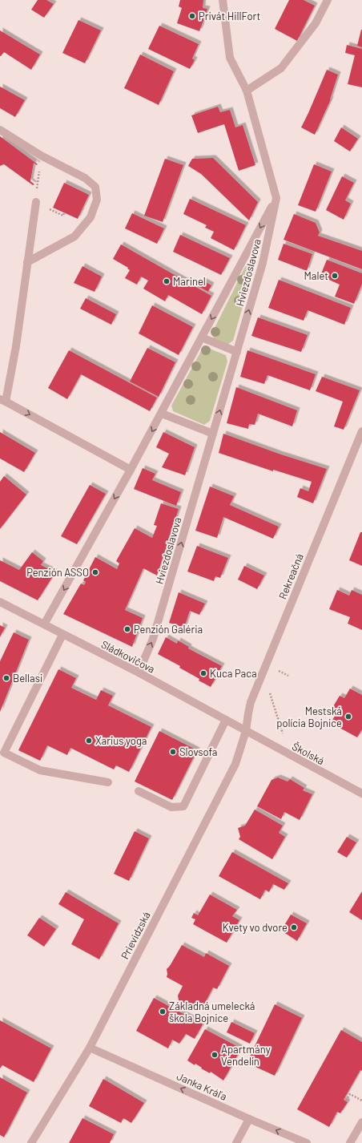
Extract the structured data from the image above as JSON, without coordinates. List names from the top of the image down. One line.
{"streets":{"street":["Hviezdoslavova","Rekreačná","Sládkovičova","Školská","Prievidzská","Janka Kráľa"]},"crossings":[["Hviezdoslavova","Sládkovičova"],["Rekreačná","Sládkovičova"],["Rekreačná","Školská"],["Rekreačná","Prievidzská"],["Sládkovičova","Školská"],["Sládkovičova","Prievidzská"],["Školská","Prievidzská"],["Prievidzská","Janka Kráľa"]],"one_way":["Janka Kráľa"],"places":["Privát HillFort","Malet","Marinel","Penzión ASSO","Penzión Galéria","Kuca Paca","Bellasi","Mestská polícia Bojnice","Xarius yoga","Slovsofa","Kvety vo dvore","Základná umelecká škola Bojnice","Apartmány Vendelín"]}
